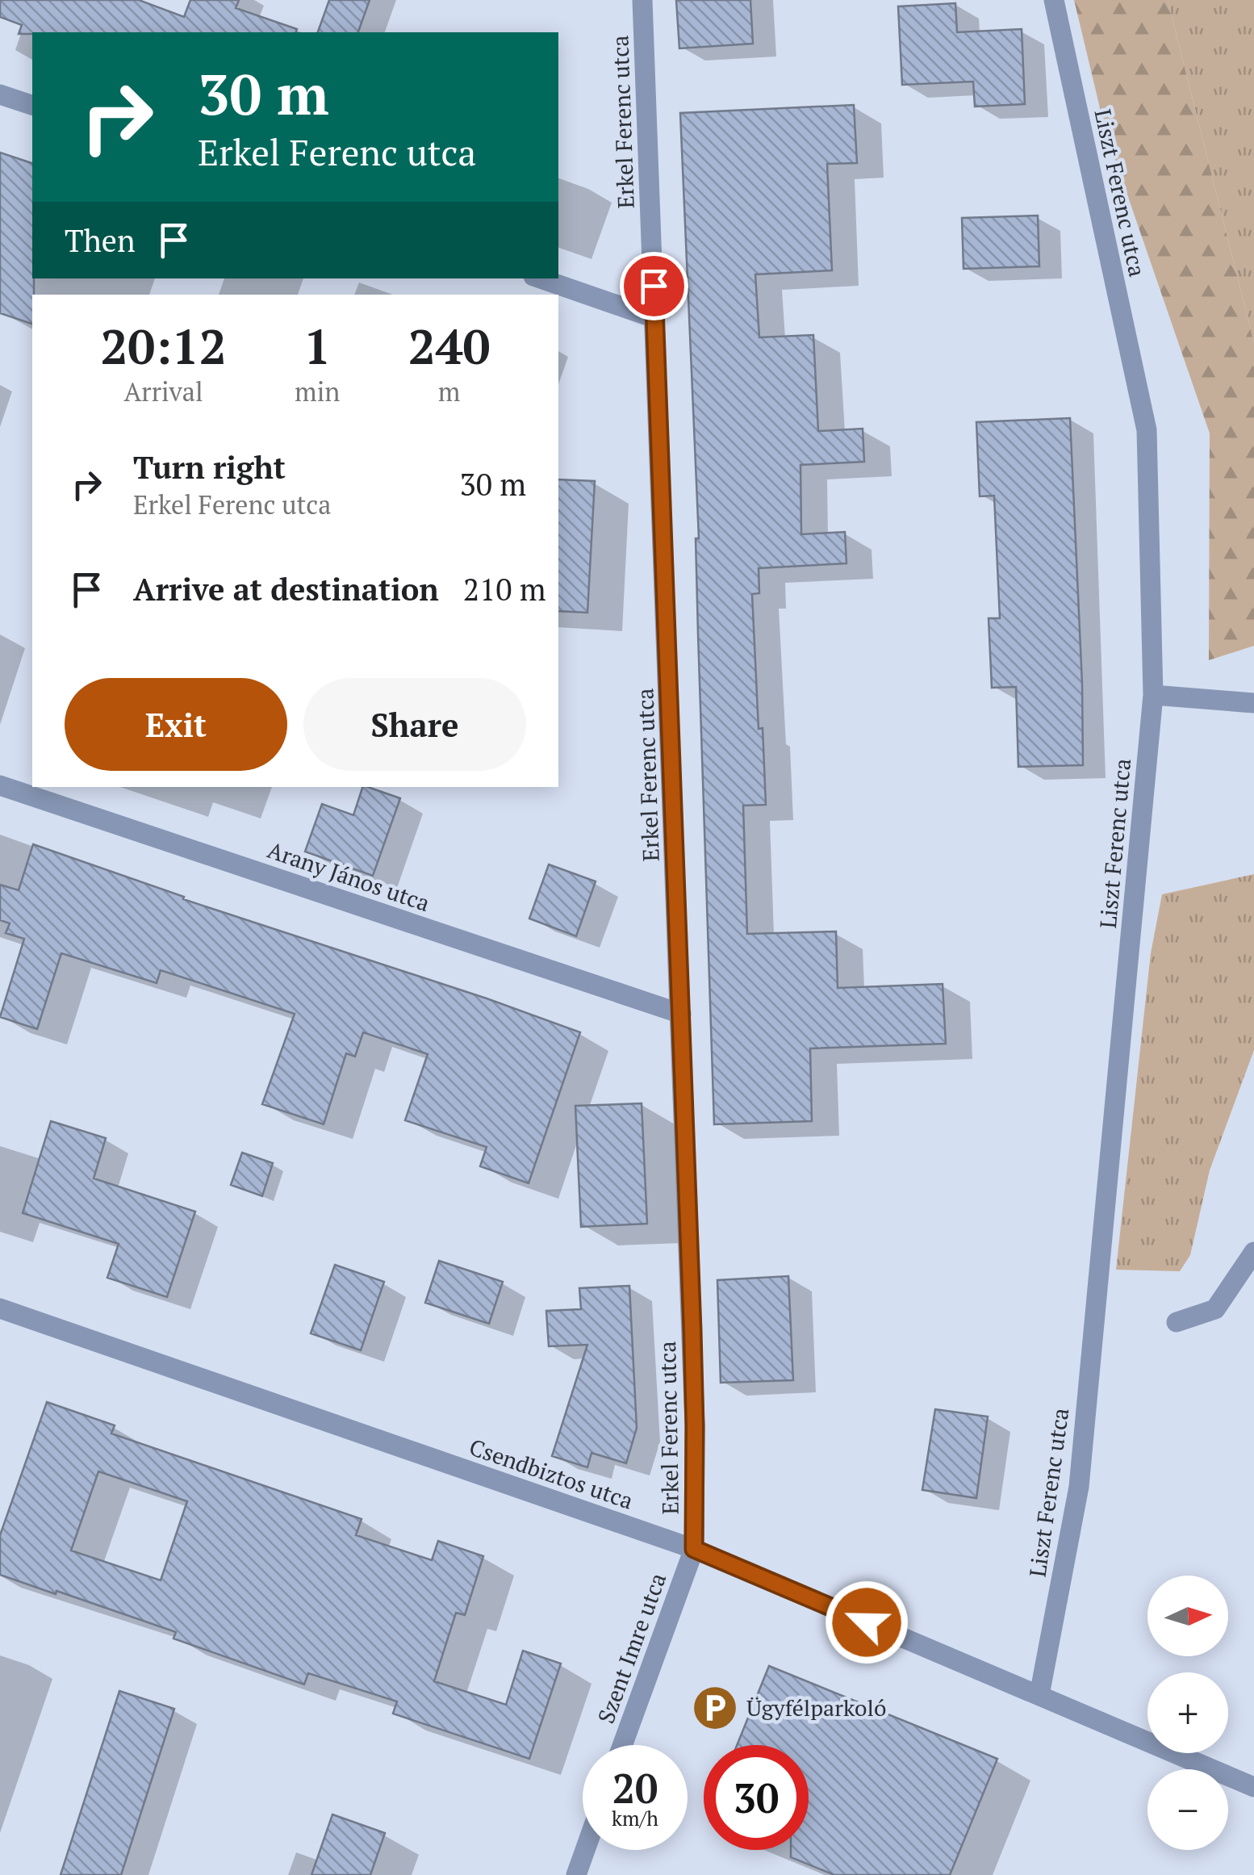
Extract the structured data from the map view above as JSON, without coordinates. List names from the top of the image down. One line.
{"streets":{"street":["Erkel Ferenc utca","Liszt Ferenc utca","Arany János utca","Csendbiztos utca","Szent Imre utca"]},"crossings":[["Erkel Ferenc utca","Arany János utca"],["Erkel Ferenc utca","Csendbiztos utca"],["Erkel Ferenc utca","Szent Imre utca"],["Liszt Ferenc utca","Csendbiztos utca"],["Csendbiztos utca","Szent Imre utca"]],"places":{"parking":["Ügyfélparkoló"]},"north":"right","page":{"turn":["30 m","Erkel Ferenc utca"],"then":"Then","eta":["20:12","Arrival","1","min","240","m"],"list":[{"name":"Turn right","note":"Erkel Ferenc utca","value":"30 m"},{"name":"Arrive at destination","value":"210 m"}],"buttons":["Exit","Share"],"map_buttons":["+","−"],"speed":"20 km/h","limit":"30"}}
